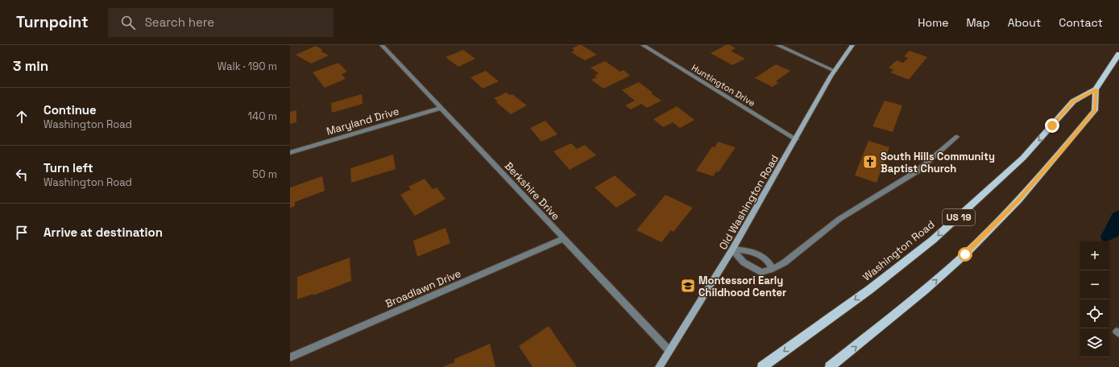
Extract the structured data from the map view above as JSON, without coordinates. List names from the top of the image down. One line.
{"streets":{"main road":["US 19","Washington Road"],"street":["Huntington Drive","Maryland Drive","Berkshire Drive","Old Washington Road","Broadlawn Drive"]},"crossings":[["Huntington Drive","Old Washington Road"],["Maryland Drive","Berkshire Drive"],["Berkshire Drive","Old Washington Road"],["Berkshire Drive","Broadlawn Drive"],["US 19","Washington Road"]],"places":{"church":["South Hills Community Baptist Church"],"school or university":["Montessori Early Childhood Center"]},"page":{"header":"Turnpoint","search":"Search here","nav":["Home","Map","About","Contact"],"heading":["3 min","Walk · 190 m"],"list":[["Continue","Washington Road","140 m"],["Turn left","Washington Road","50 m"],"Arrive at destination"],"map_buttons":["+","−"]}}
